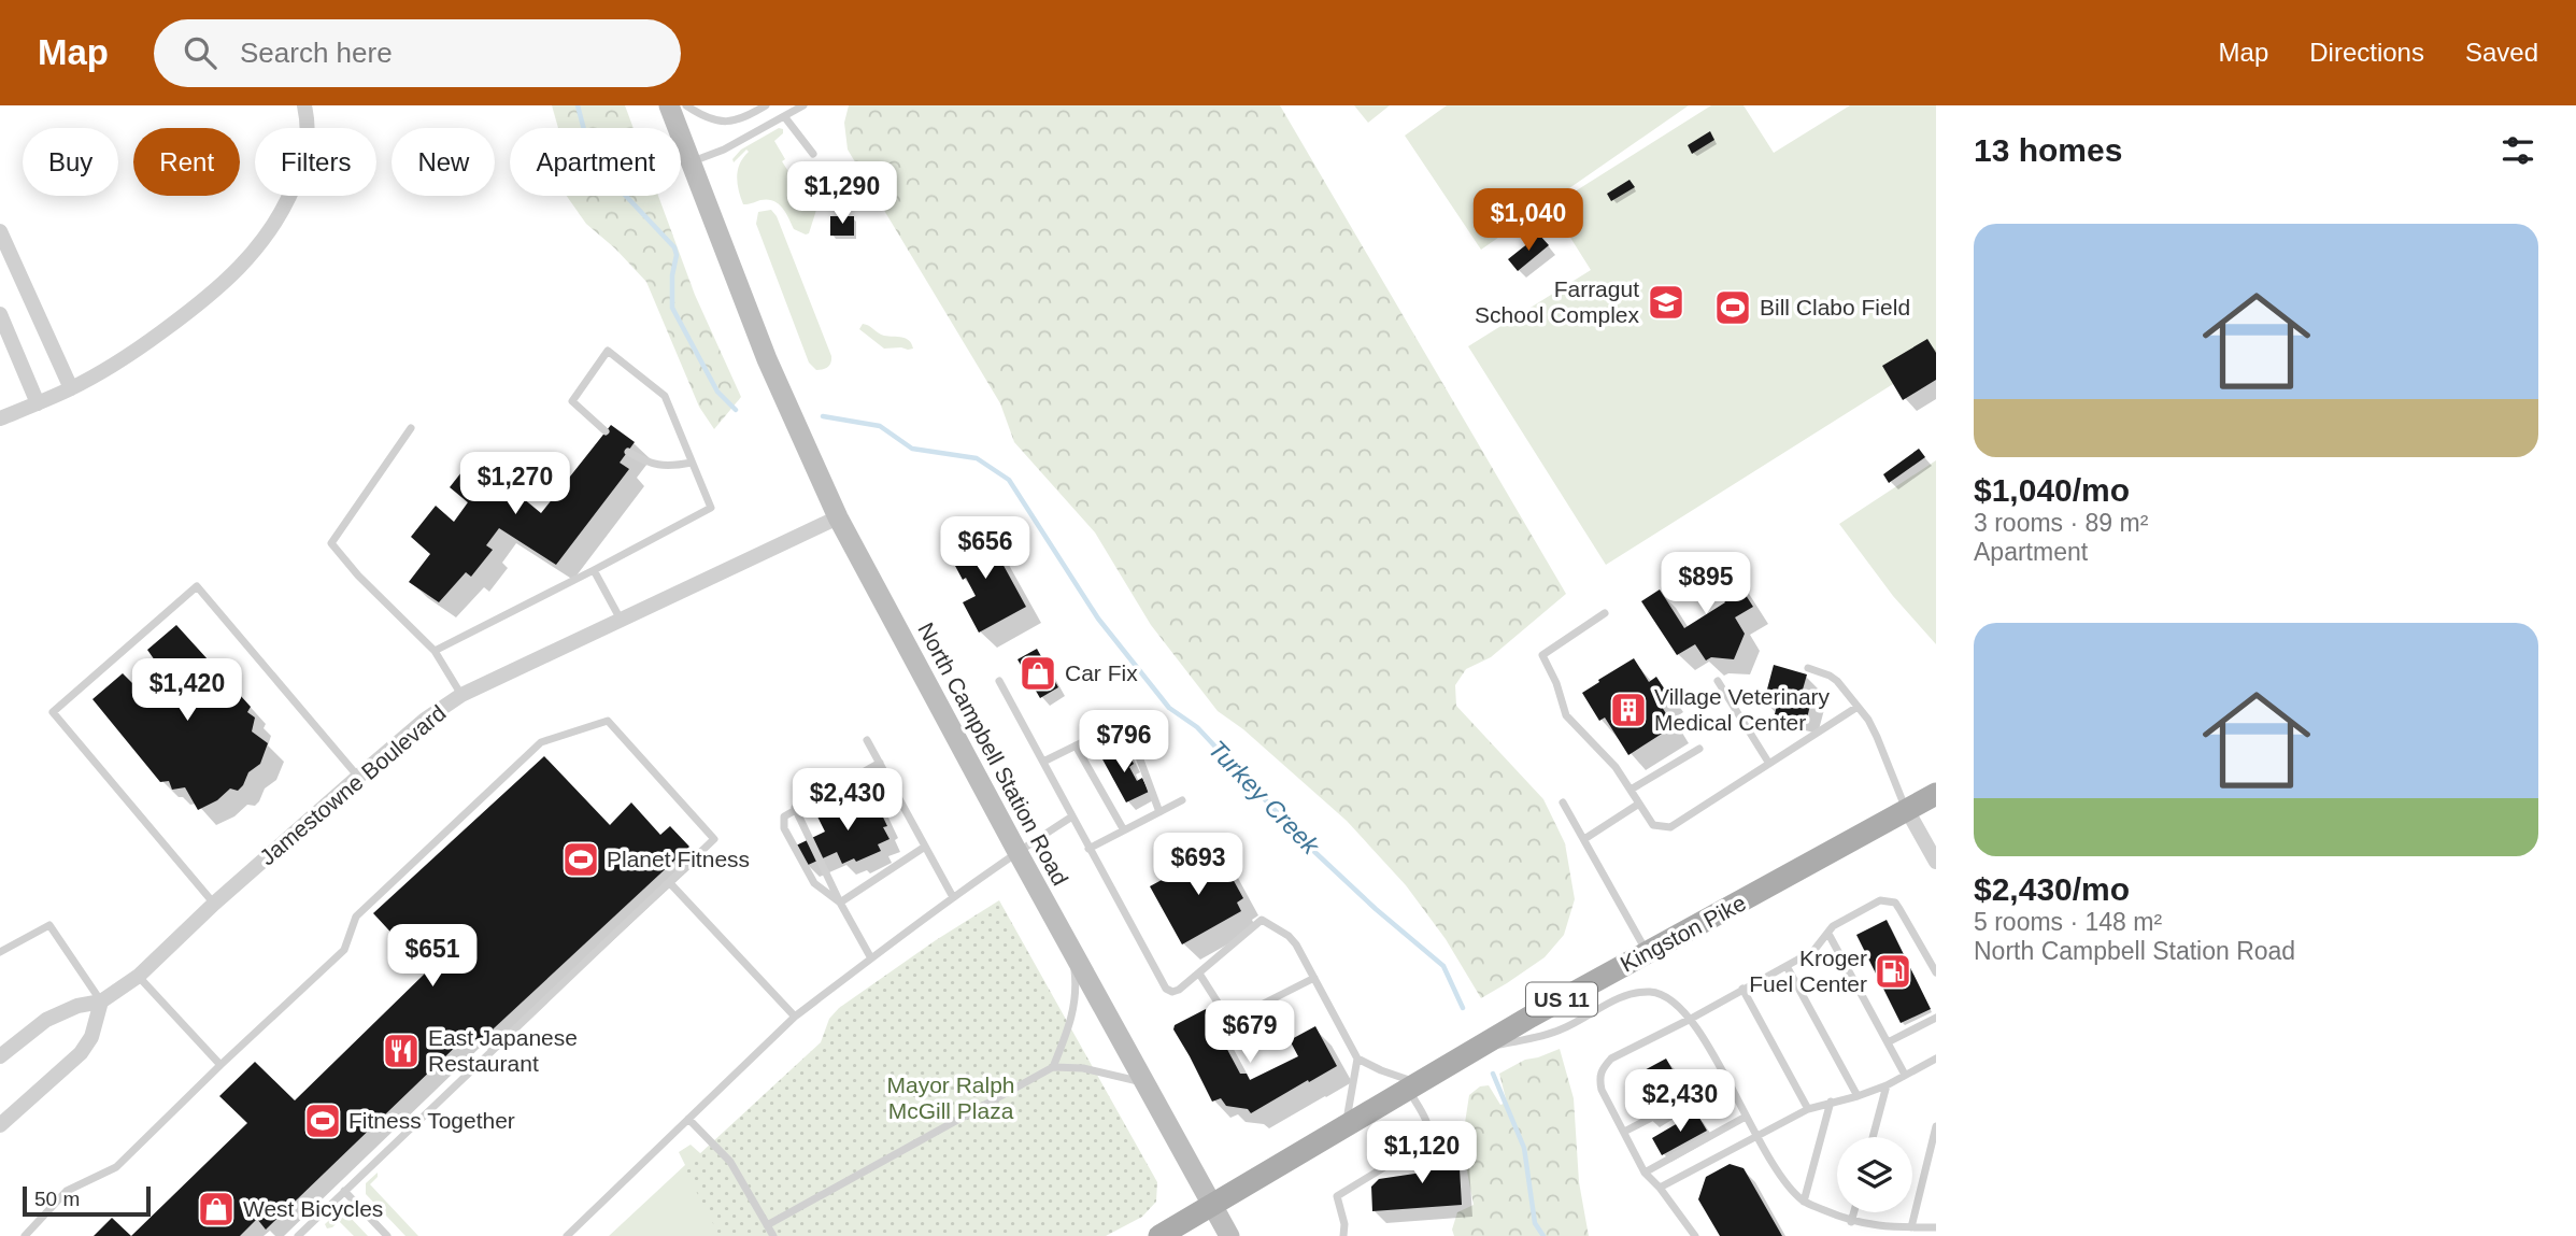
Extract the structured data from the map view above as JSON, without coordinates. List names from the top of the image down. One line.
{"streets":{"main road":["North Campbell Station Road","Kingston Pike","US 11"],"street":["Jamestowne Boulevard"]},"crossings":[["North Campbell Station Road","Jamestowne Boulevard"],["North Campbell Station Road","Kingston Pike"]],"water":["Turkey Creek"],"parks":["Mayor Ralph McGill Plaza"],"places":{"school or university":["Farragut School Complex"],"sports":["Bill Clabo Field","Planet Fitness","Fitness Together"],"shop":["Car Fix","West Bicycles"],"building":["Village Veterinary Medical Center"],"fuel station":["Kroger Fuel Center"],"restaurant":["East Japanese Restaurant"]},"scale_bar":"50 m","page":{"header":"Map","search":"Search here","nav":["Map","Directions","Saved"],"heading":"13 homes","chip":["Buy","Rent","Filters","New","Apartment"],"price":["$1,290","$1,040","$1,270","$656","$895","$1,420","$796","$2,430","$693","$651","$679","$2,430","$1,120"],"list":[{"name":"$1,040/mo","note":"3 rooms · 89 m² · Apartment"},{"name":"$2,430/mo","note":"5 rooms · 148 m² · North Campbell Station Road"}],"scale":"50 m"}}
